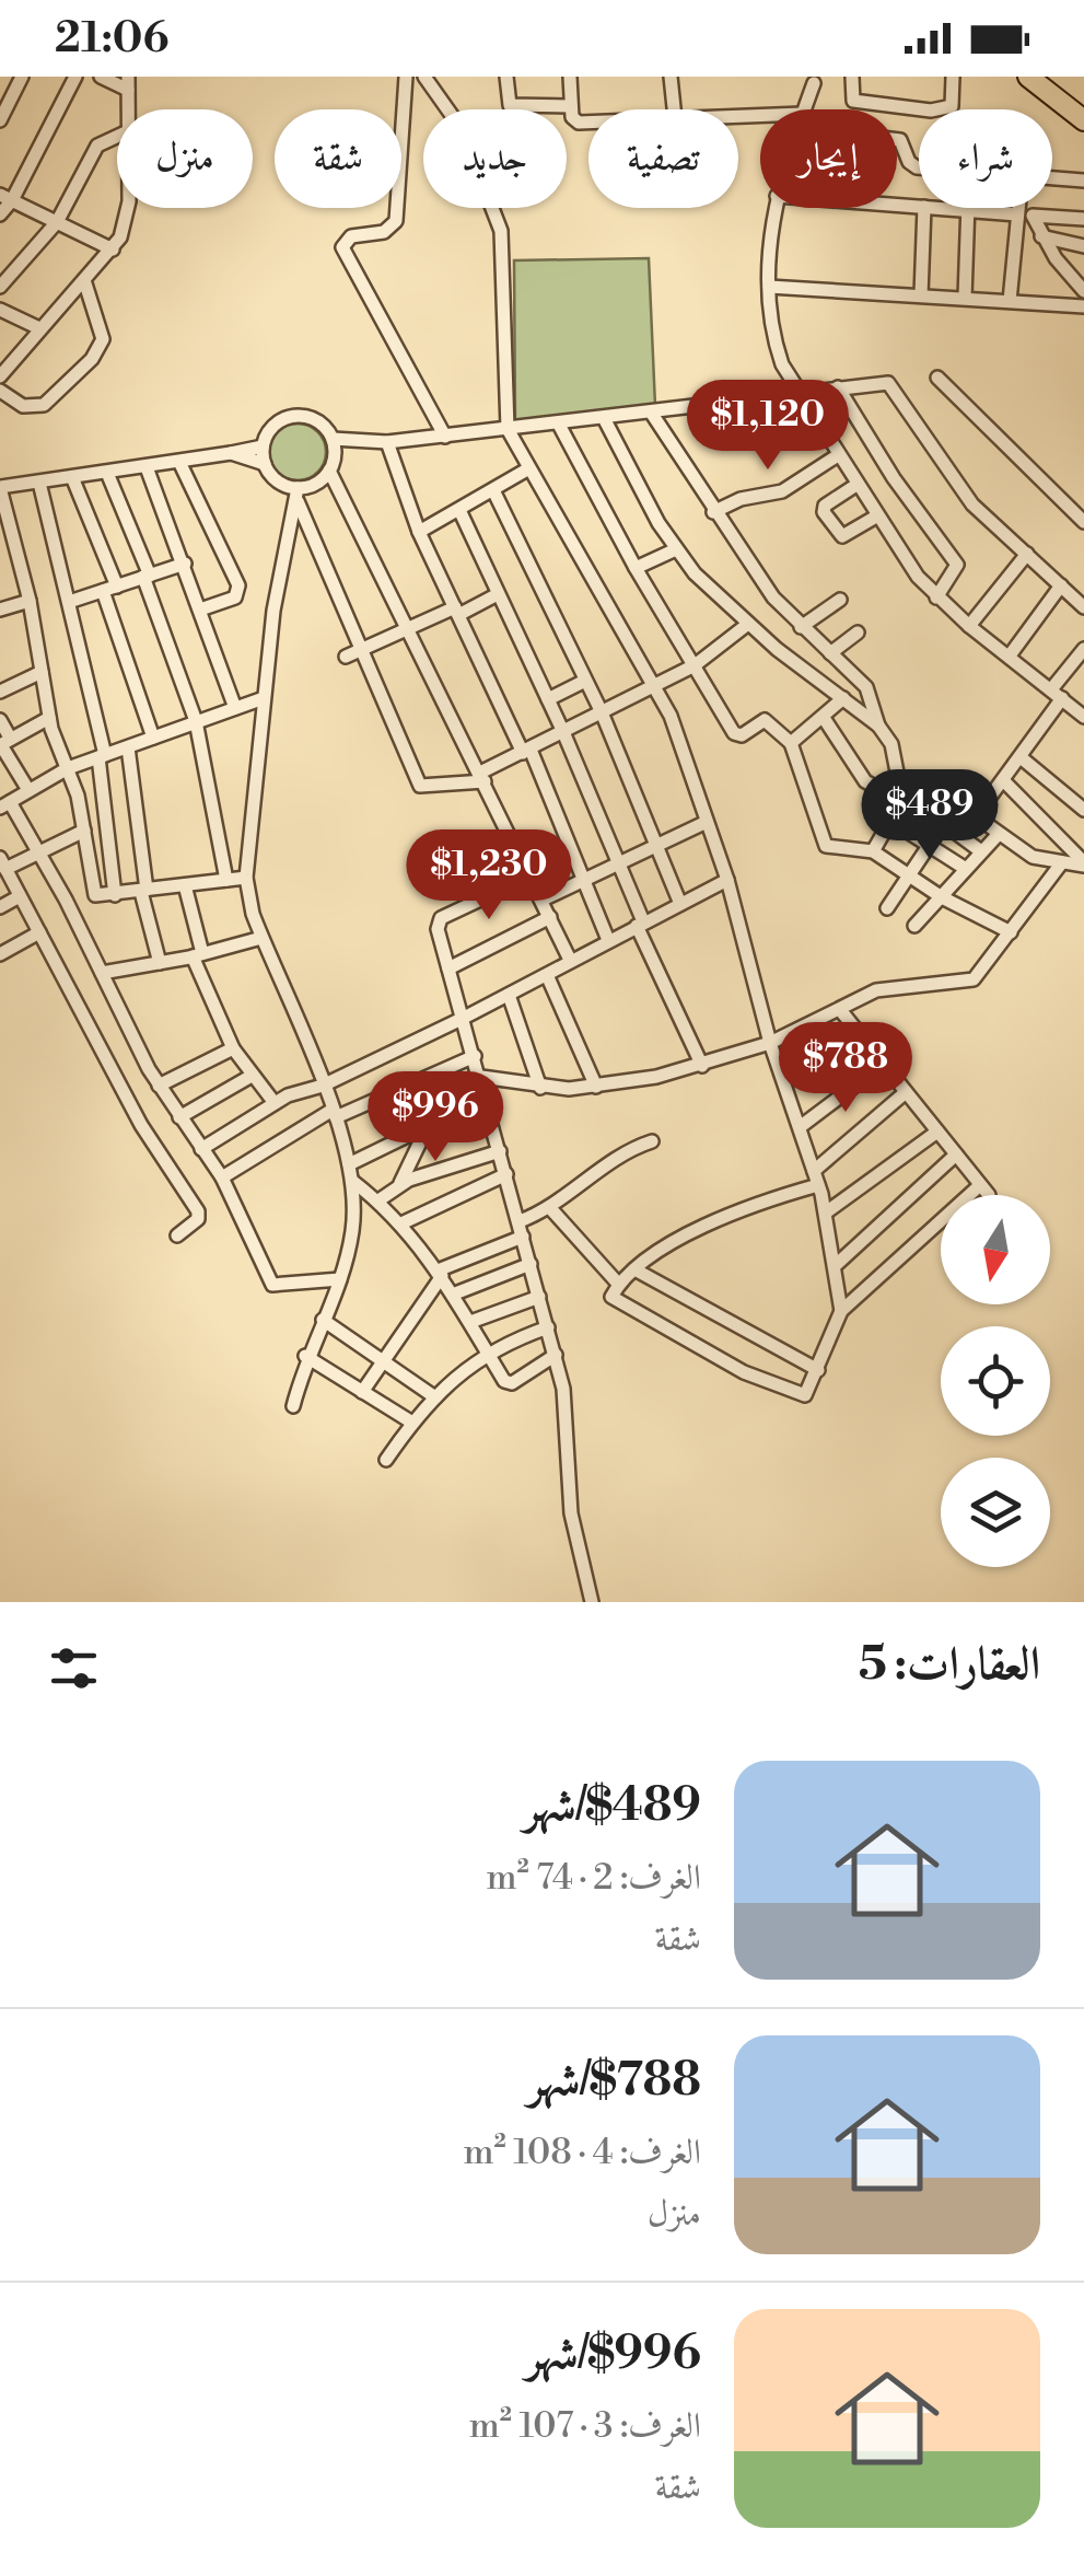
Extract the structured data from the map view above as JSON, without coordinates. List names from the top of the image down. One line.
{"north":"bottom","page":{"status":"21:06","chip":["شراء","إيجار","تصفية","جديد","شقة","منزل"],"price":["$1,120","$489","$1,230","$788","$996"],"heading":"العقارات: 5","list":[{"name":"$489/شهر","note":"الغرف: 2 · 74 m² · شقة"},{"name":"$788/شهر","note":"الغرف: 4 · 108 m² · منزل"},{"name":"$996/شهر","note":"الغرف: 3 · 107 m² · شقة"}]}}
